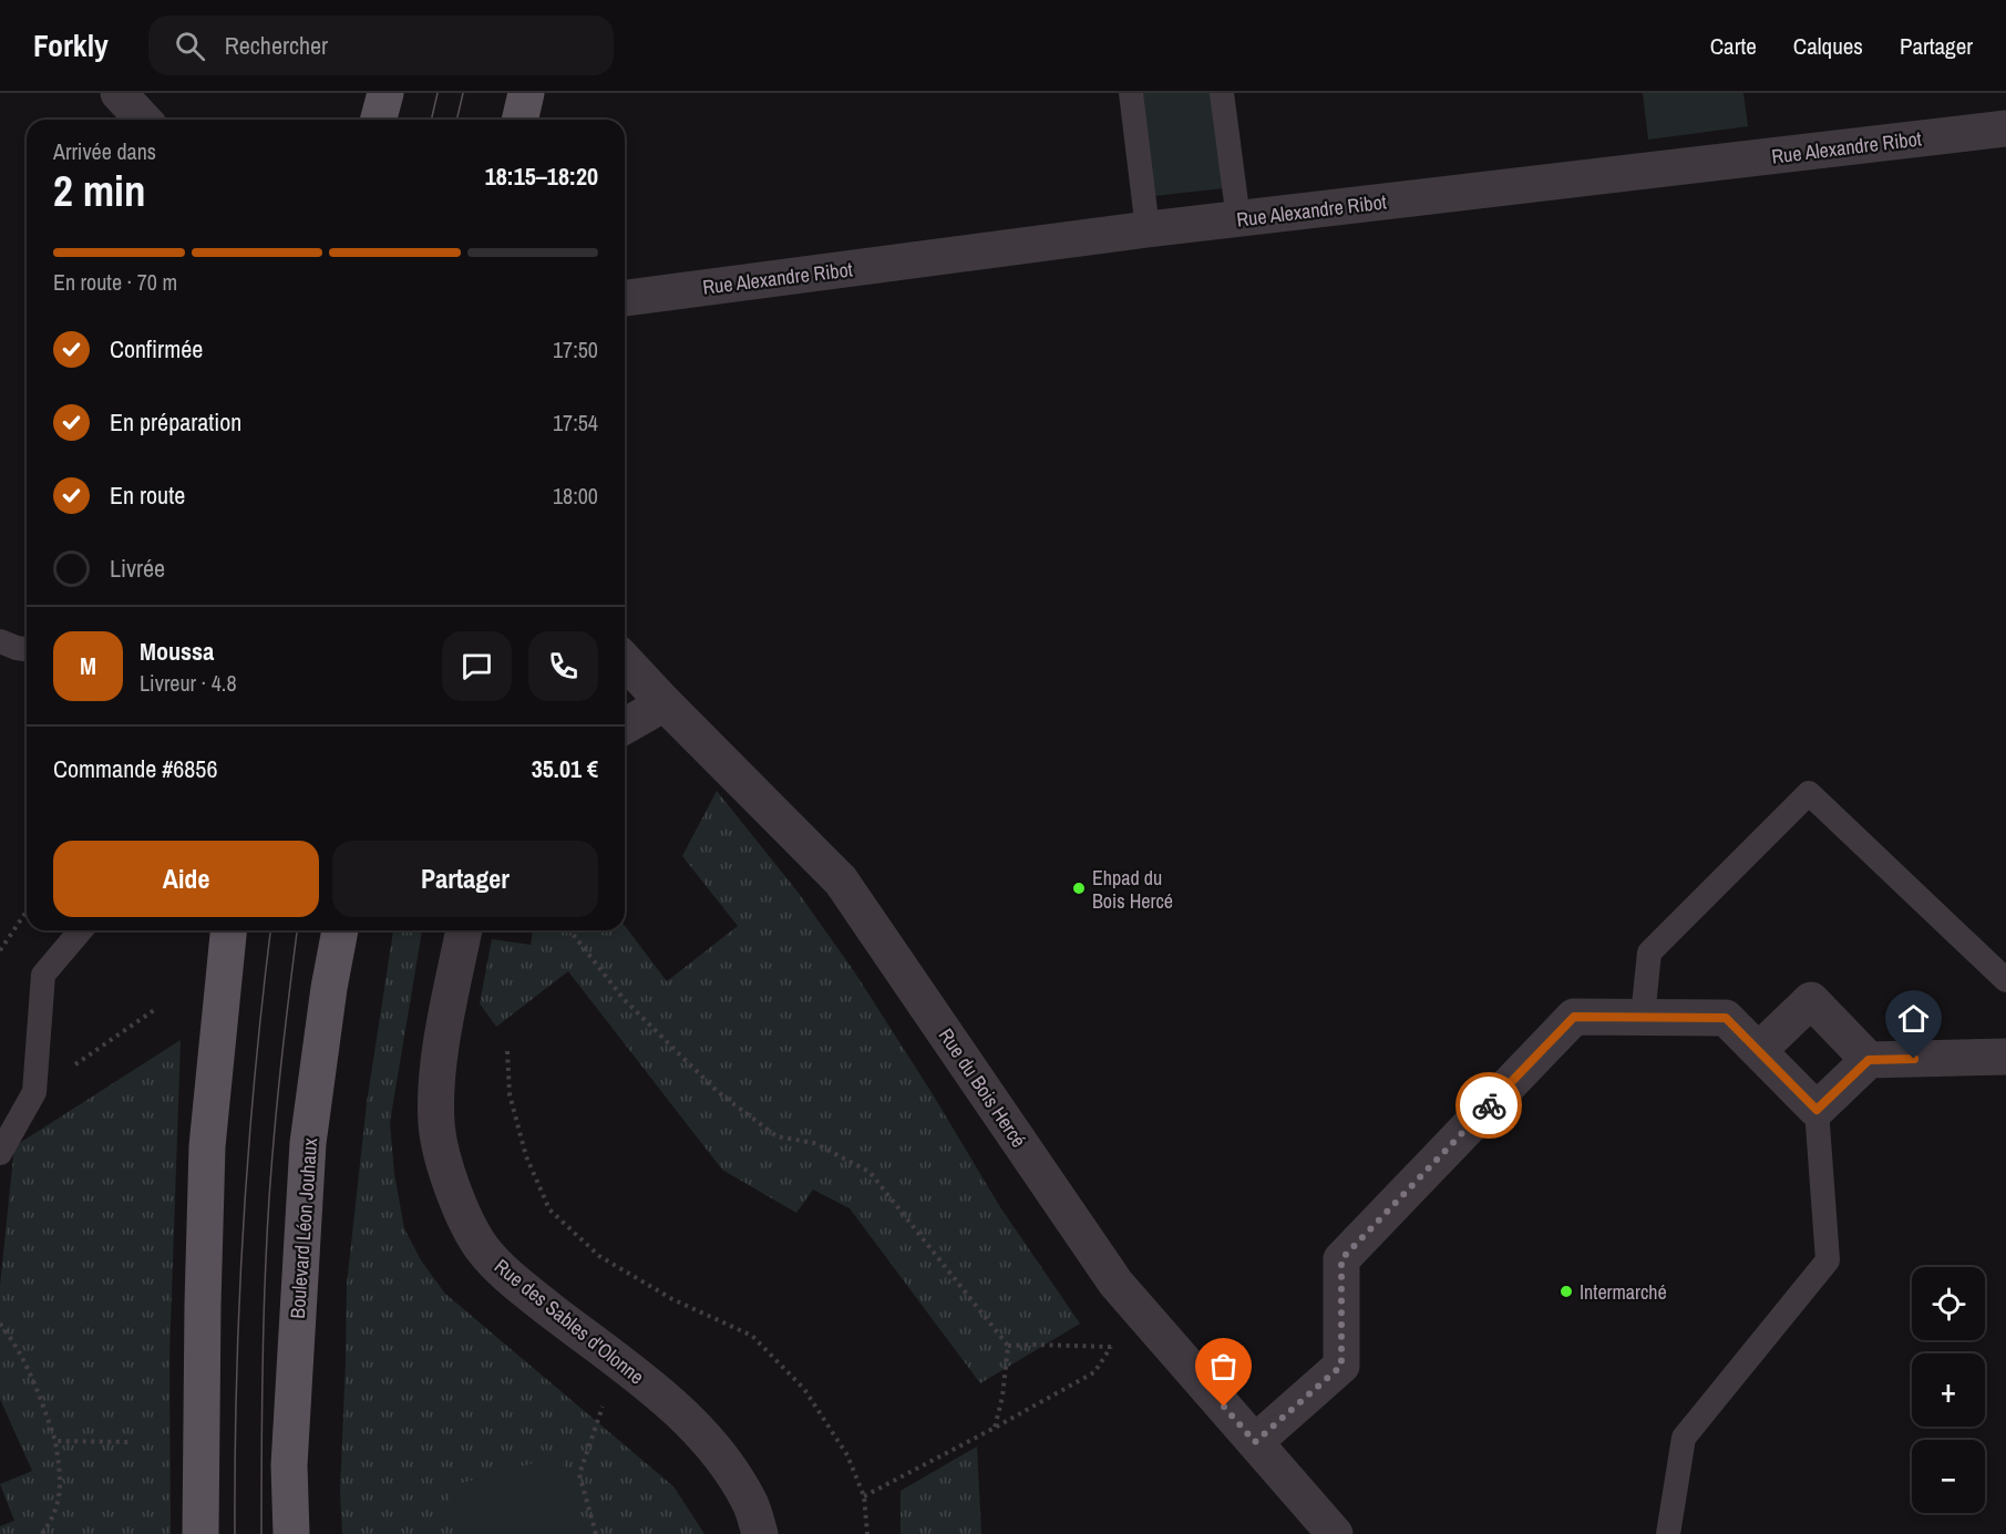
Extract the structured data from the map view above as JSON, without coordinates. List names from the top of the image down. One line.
{"streets":{"main road":["Boulevard Léon Jouhaux"],"street":["Rue Alexandre Ribot","Rue du Bois Hercé","Rue des Sables d'Olonne"]},"places":["Ehpad du Bois Hercé","Intermarché"],"page":{"header":"Forkly","search":"Rechercher","nav":["Carte","Calques","Partager"],"heading":["2 min","Arrivée dans","18:15–18:20"],"panel":["Moussa","Livreur · 4.8","Commande #6856","35.01 €"],"bar":"En route · 70 m","list":[["Confirmée","17:50"],["En préparation","17:54"],["En route","18:00"],"Livrée"],"round":"M","buttons":["Aide","Partager"],"map_buttons":["+","−"]}}
